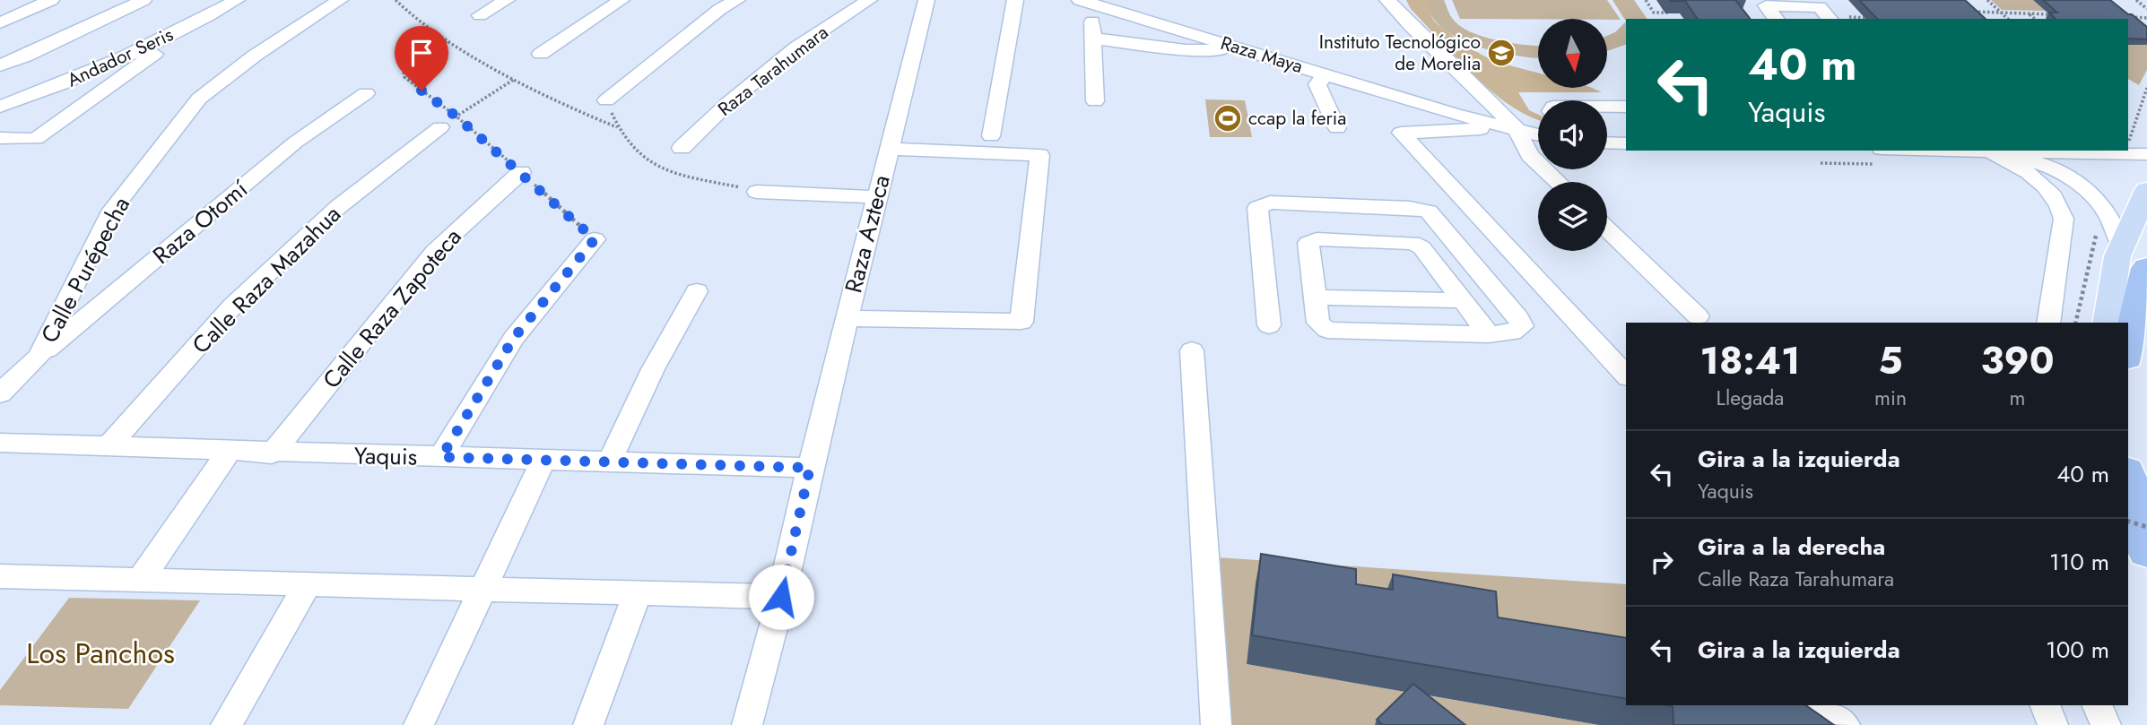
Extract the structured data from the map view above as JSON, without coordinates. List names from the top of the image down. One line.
{"streets":{"street":["Raza Maya","Andador Seris","Raza Tarahumara","Raza Otomí","Raza Azteca","Calle Purépecha","Calle Raza Mazahua","Calle Raza Zapoteca","Yaquis"]},"crossings":[["Raza Otomí","Calle Purépecha"],["Raza Azteca","Yaquis"],["Calle Raza Mazahua","Yaquis"],["Calle Raza Zapoteca","Yaquis"]],"parks":["Los Panchos"],"places":{"school or university":["Instituto Tecnológico de Morelia"],"sports":["ccap la feria"]},"north":"bottom","page":{"turn":["40 m","Yaquis"],"eta":["18:41","Llegada","5","min","390","m"],"list":[{"name":"Gira a la izquierda","note":"Yaquis","value":"40 m"},{"name":"Gira a la derecha","note":"Calle Raza Tarahumara","value":"110 m"},{"name":"Gira a la izquierda","value":"100 m"}]}}
